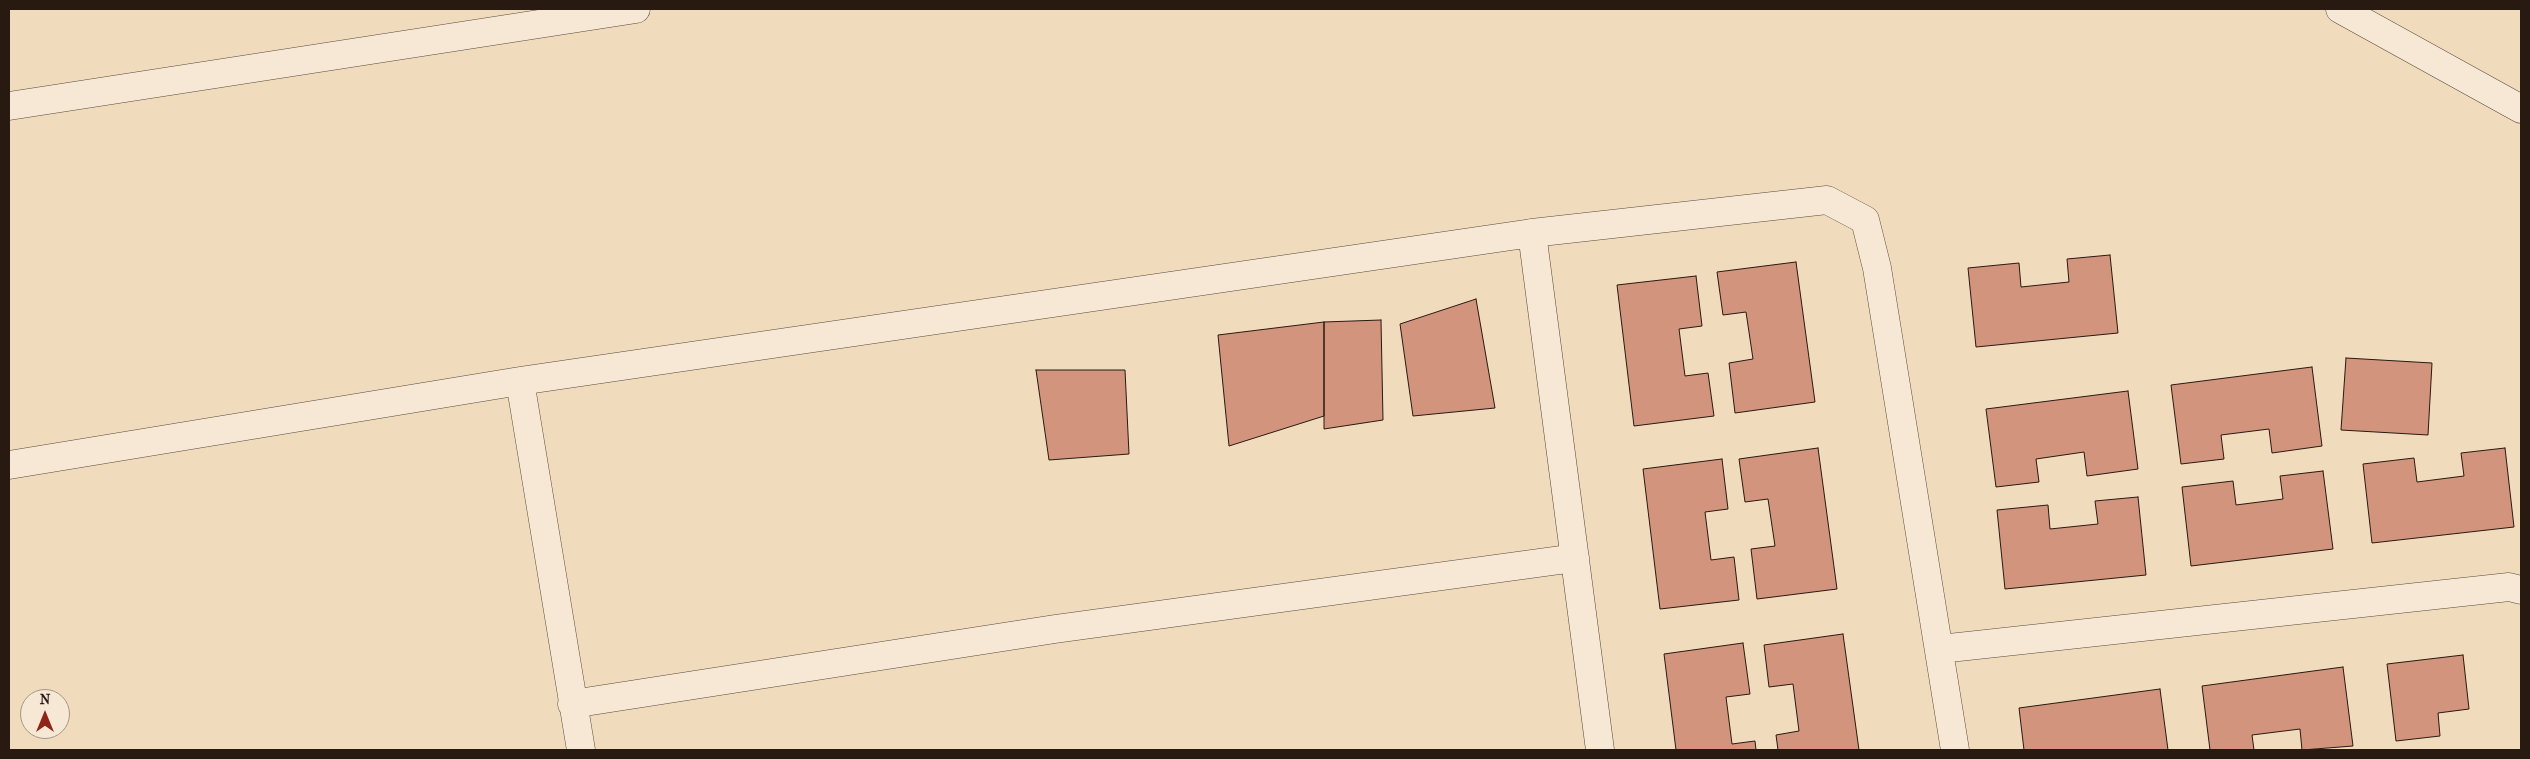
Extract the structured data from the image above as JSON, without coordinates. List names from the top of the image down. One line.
{"north":"top"}
